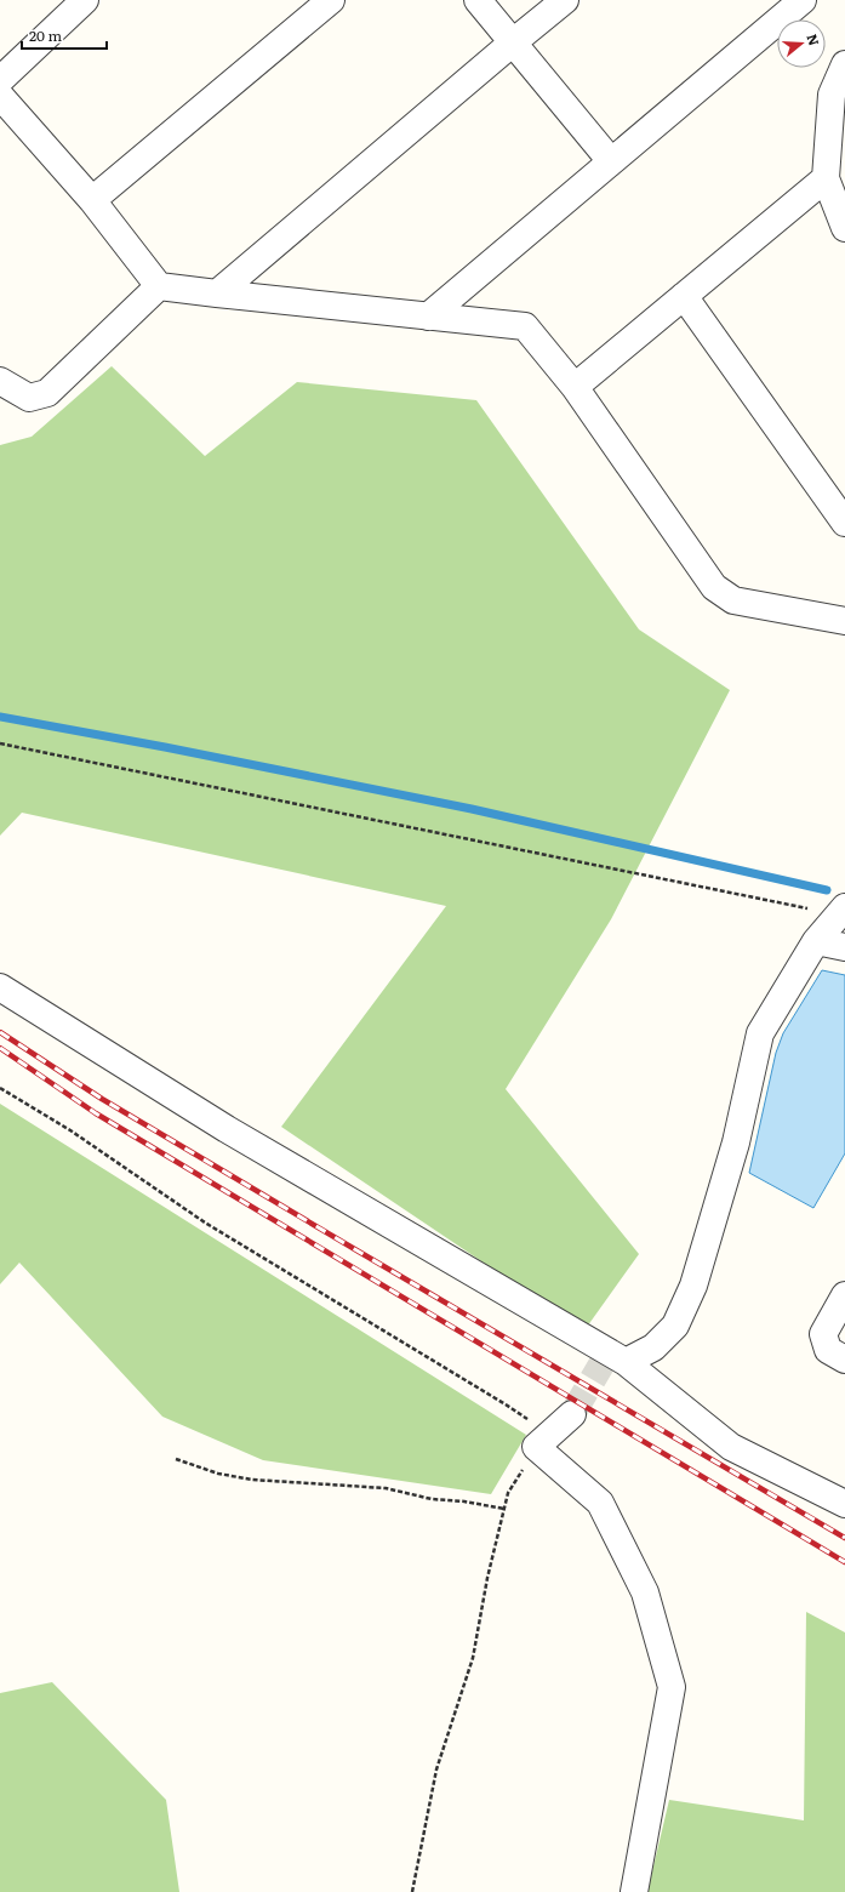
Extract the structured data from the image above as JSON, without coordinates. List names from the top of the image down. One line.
{"scale_bar":"20 m","north":"right"}
